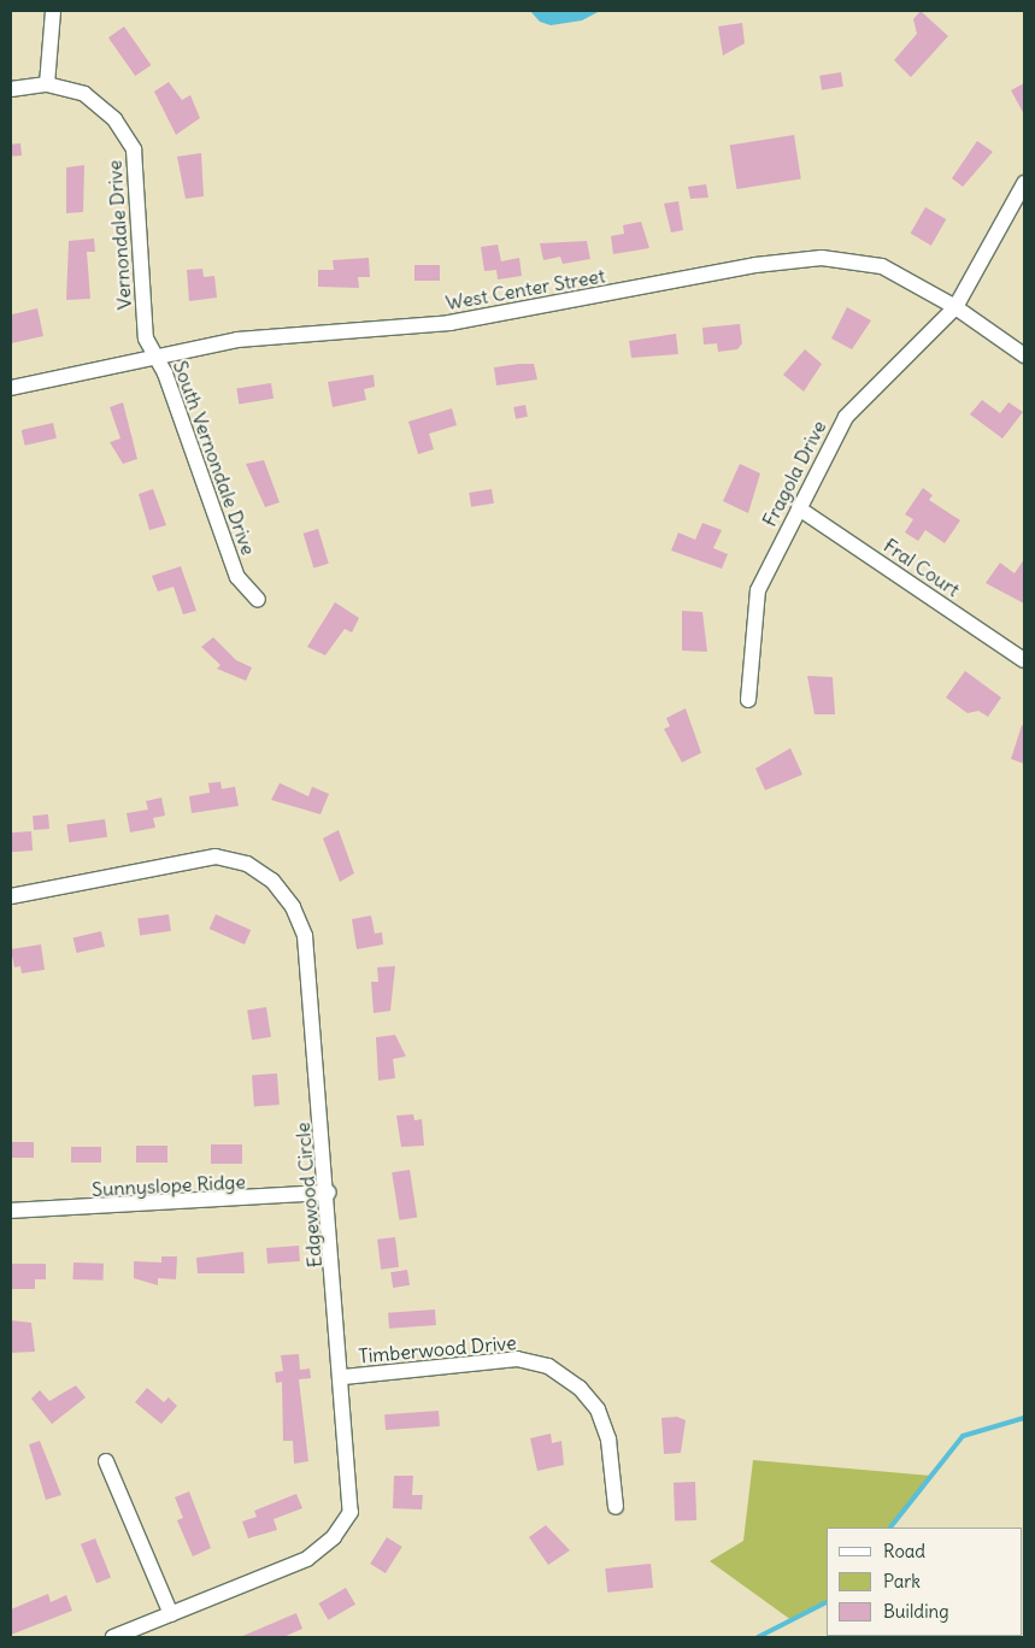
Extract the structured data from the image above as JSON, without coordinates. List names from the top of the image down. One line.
{"streets":{"street":["Vernondale Drive","West Center Street","South Vernondale Drive","Fragola Drive","Fral Court","Sunnyslope Ridge","Edgewood Circle","Timberwood Drive"]},"crossings":[["Vernondale Drive","West Center Street"],["Vernondale Drive","South Vernondale Drive"],["West Center Street","South Vernondale Drive"],["West Center Street","Fragola Drive"],["Fragola Drive","Fral Court"],["Sunnyslope Ridge","Edgewood Circle"],["Edgewood Circle","Timberwood Drive"]],"legend":["Road","Park","Building"]}
